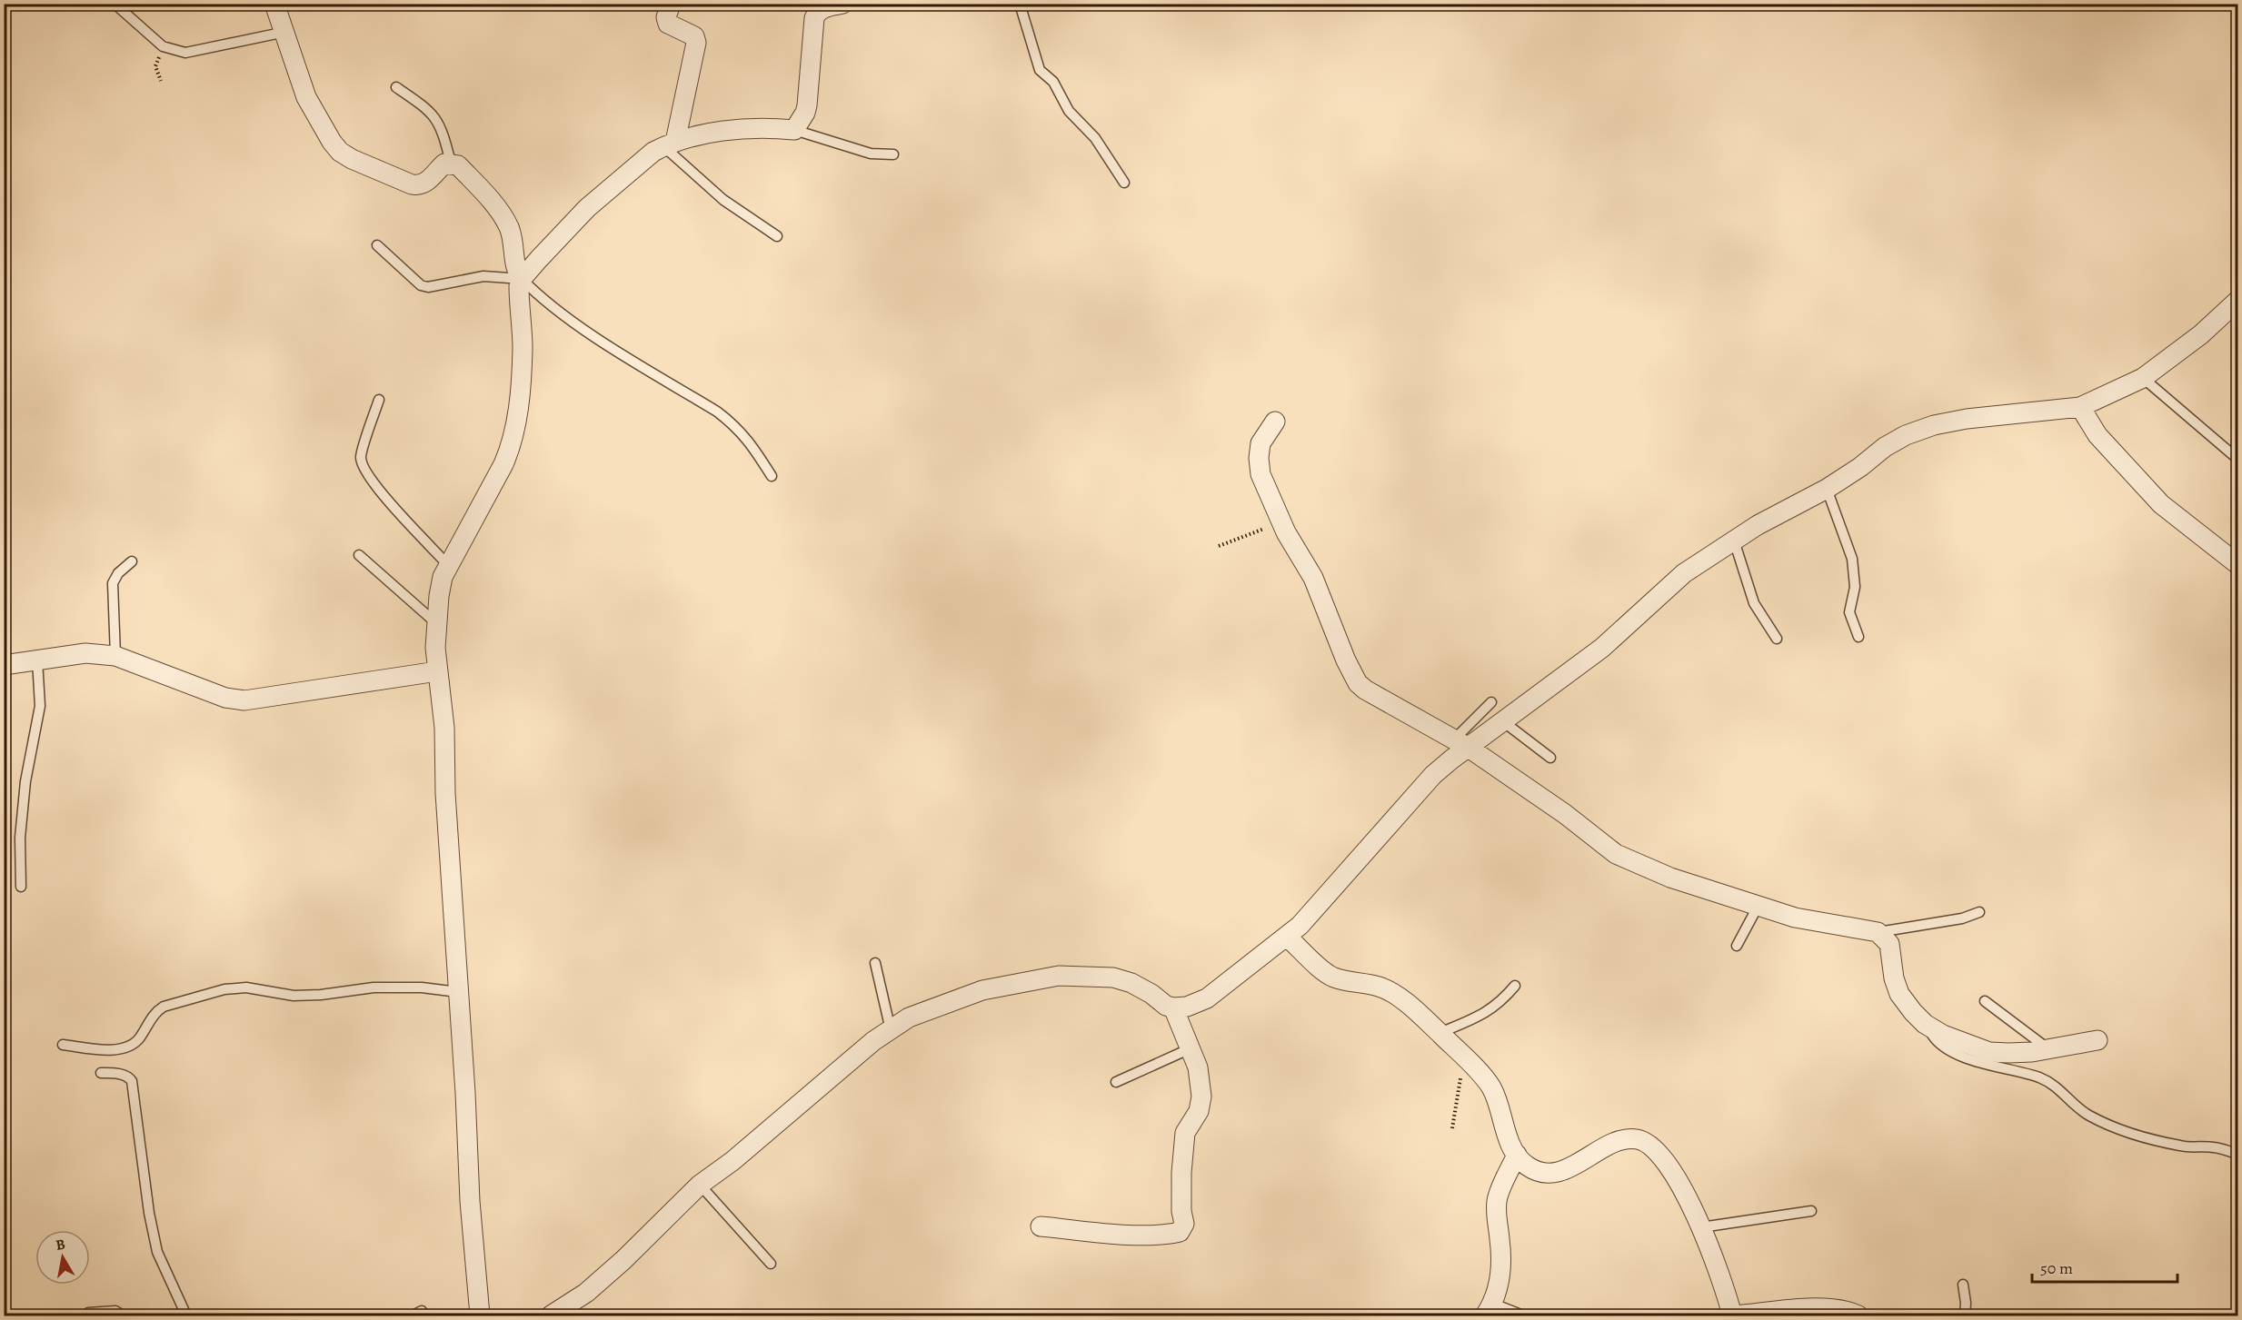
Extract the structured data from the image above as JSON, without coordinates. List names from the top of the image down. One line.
{"scale_bar":"50 m","north":"top"}
